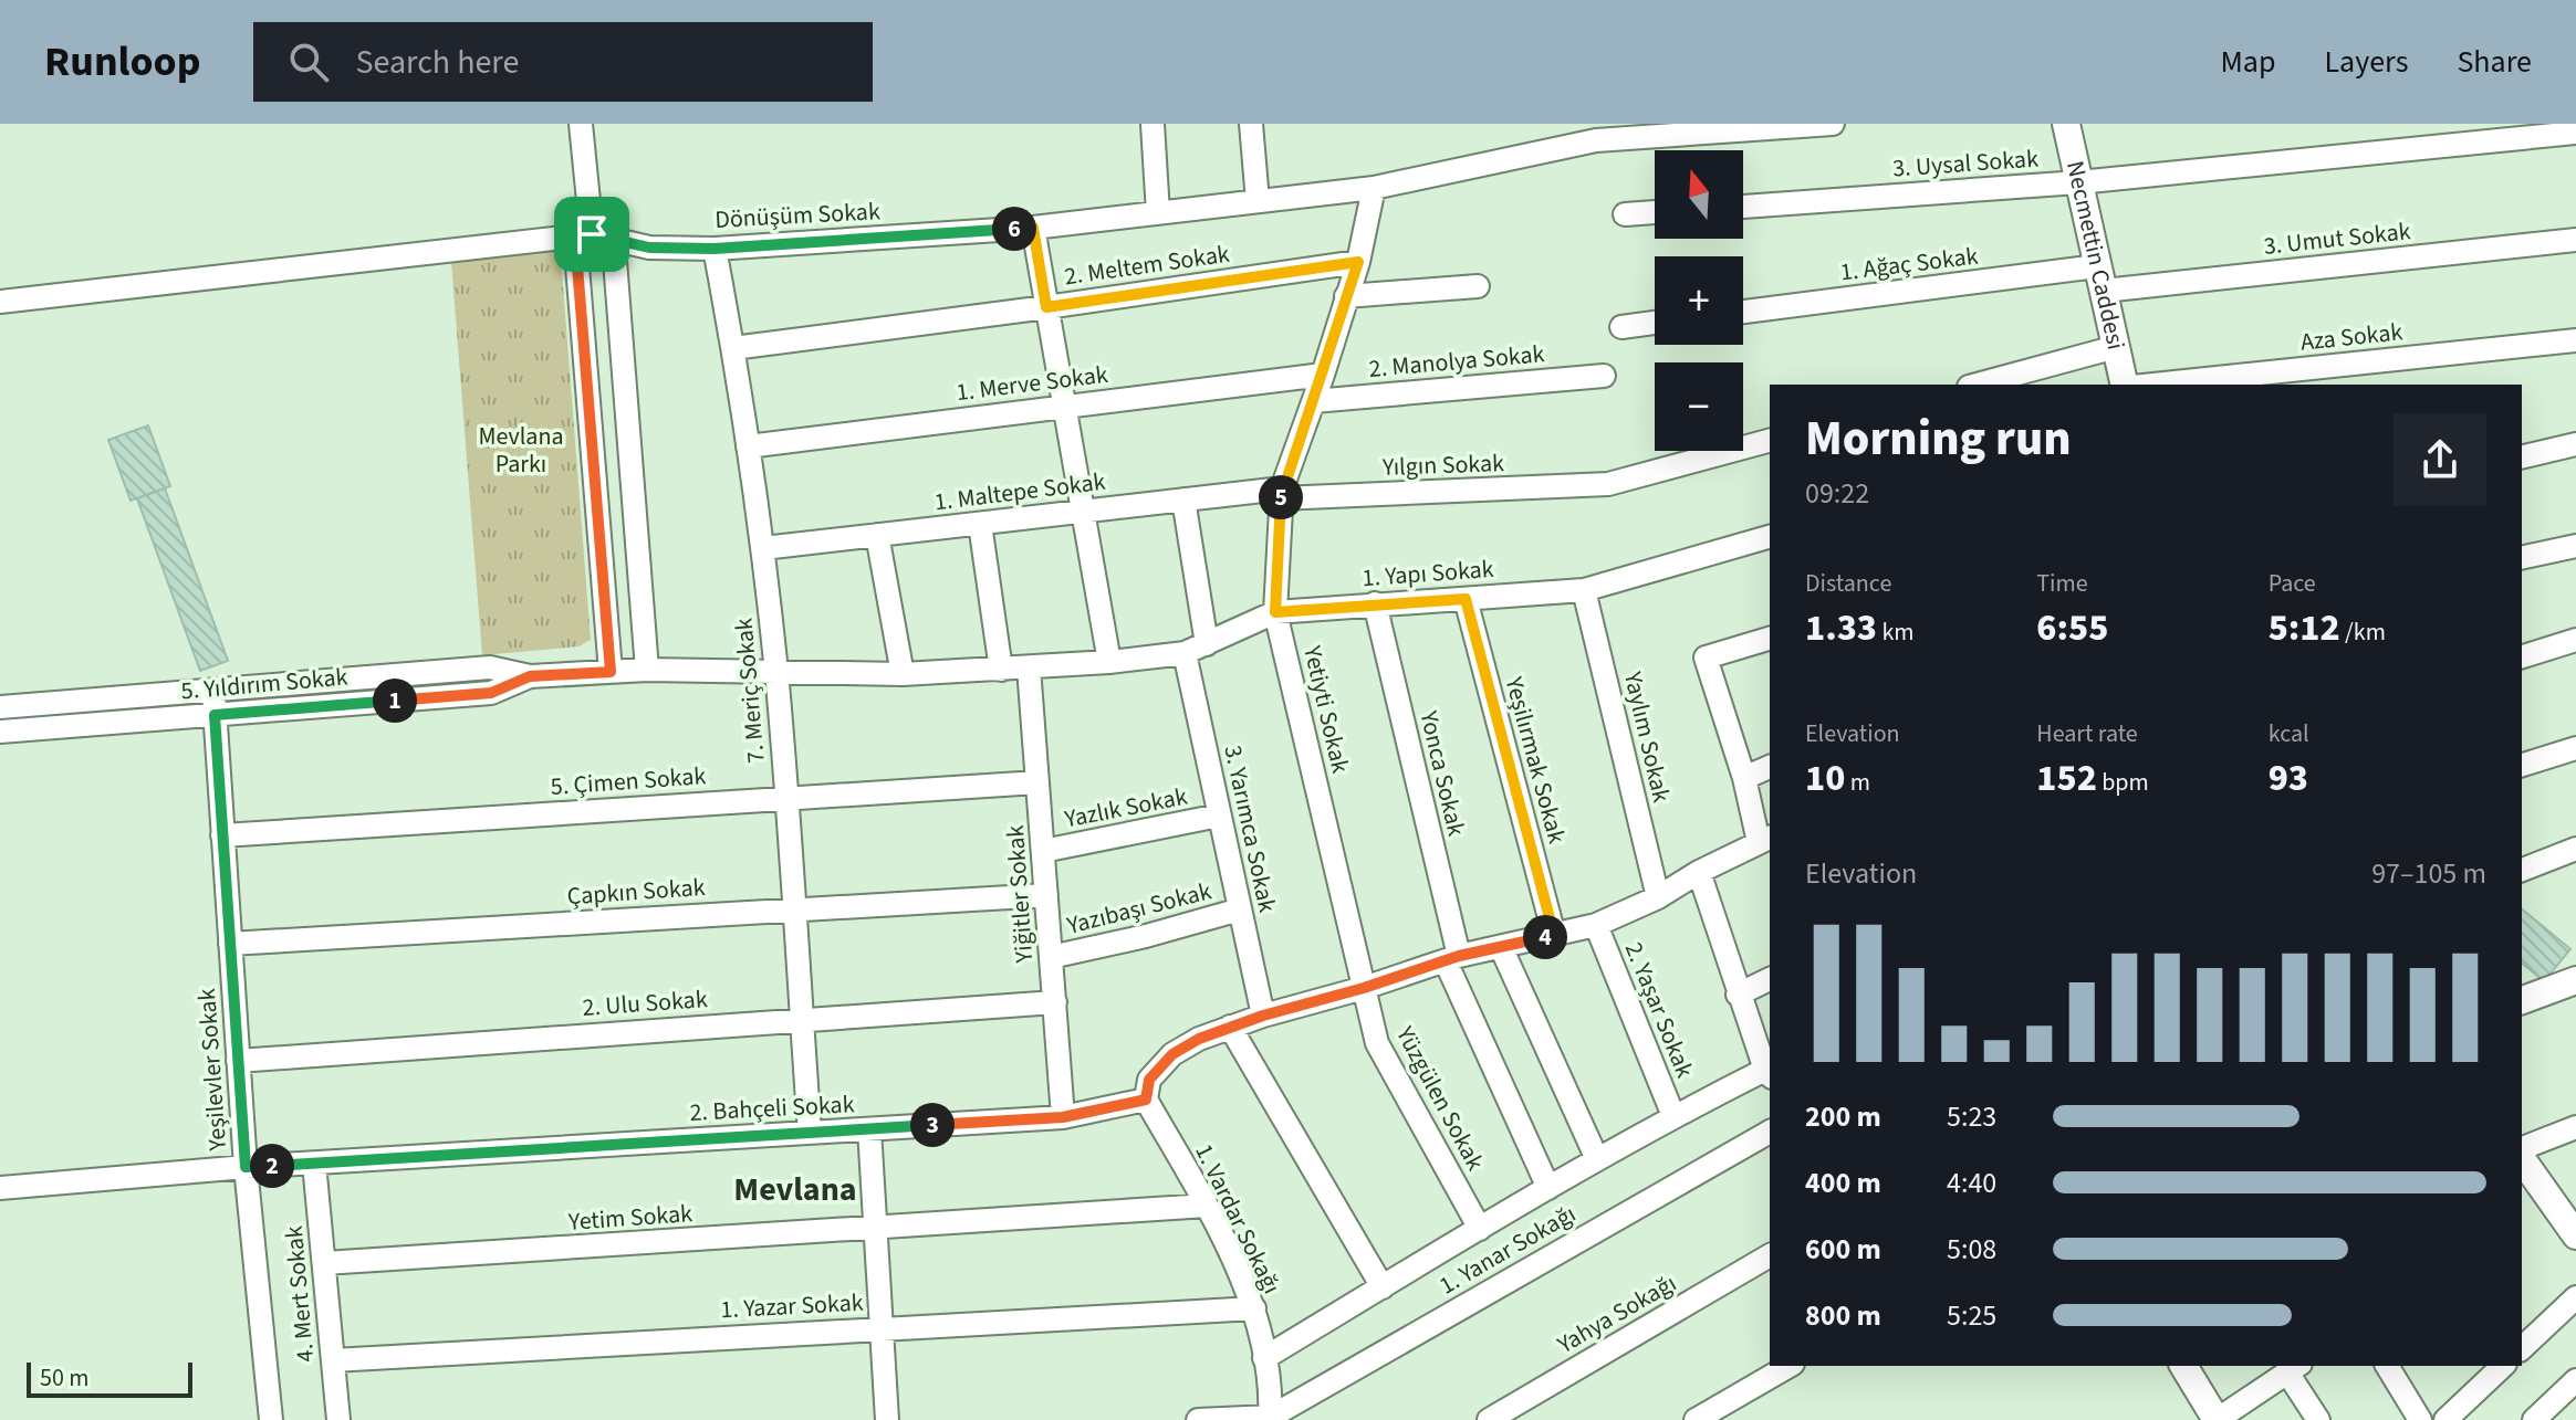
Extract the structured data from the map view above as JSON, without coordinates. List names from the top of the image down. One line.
{"streets":{"main road":["Necmettin Caddesi"],"street":["3. Uysal Sokak","Dönüşüm Sokak","3. Umut Sokak","1. Ağaç Sokak","2. Meltem Sokak","Aza Sokak","2. Manolya Sokak","1. Merve Sokak","Yılgın Sokak","1. Maltepe Sokak","1. Yapı Sokak","5. Yıldırım Sokak","7. Meriç Sokak","Yetiyti Sokak","Yaylım Sokak","Yeşilırmak Sokak","Yonca Sokak","5. Çimen Sokak","Yazlık Sokak","3. Yarımca Sokak","Çapkın Sokak","Yiğitler Sokak","Yazıbaşı Sokak","2. Ulu Sokak","2. Yaşar Sokak","Yeşilevler Sokak","Yüzgülen Sokak","2. Bahçeli Sokak","Yetim Sokak","1. Vardar Sokağı","1. Yanar Sokağı","4. Mert Sokak","1. Yazar Sokak","Yahya Sokağı"]},"crossings":[["3. Uysal Sokak","Necmettin Caddesi"],["Dönüşüm Sokak","7. Meriç Sokak"],["Dönüşüm Sokak","Yetiyti Sokak"],["3. Umut Sokak","Necmettin Caddesi"],["3. Umut Sokak","1. Ağaç Sokak"],["Necmettin Caddesi","1. Ağaç Sokak"],["2. Meltem Sokak","7. Meriç Sokak"],["2. Meltem Sokak","Yetiyti Sokak"],["2. Manolya Sokak","Yetiyti Sokak"],["1. Merve Sokak","7. Meriç Sokak"],["1. Merve Sokak","Yetiyti Sokak"],["Yılgın Sokak","1. Maltepe Sokak"],["Yılgın Sokak","Yetiyti Sokak"],["1. Maltepe Sokak","7. Meriç Sokak"],["1. Maltepe Sokak","Yetiyti Sokak"],["1. Yapı Sokak","5. Yıldırım Sokak"],["1. Yapı Sokak","Yetiyti Sokak"],["1. Yapı Sokak","Yaylım Sokak"],["1. Yapı Sokak","Yeşilırmak Sokak"],["1. Yapı Sokak","Yonca Sokak"],["1. Yapı Sokak","3. Yarımca Sokak"],["1. Yapı Sokak","Yiğitler Sokak"],["5. Yıldırım Sokak","7. Meriç Sokak"],["5. Yıldırım Sokak","Yiğitler Sokak"],["5. Yıldırım Sokak","Yeşilevler Sokak"],["7. Meriç Sokak","5. Çimen Sokak"],["7. Meriç Sokak","Çapkın Sokak"],["7. Meriç Sokak","2. Ulu Sokak"],["7. Meriç Sokak","2. Bahçeli Sokak"],["Yetiyti Sokak","Yüzgülen Sokak"],["5. Çimen Sokak","Yiğitler Sokak"],["5. Çimen Sokak","Yeşilevler Sokak"],["Yazlık Sokak","3. Yarımca Sokak"],["Yazlık Sokak","Yiğitler Sokak"],["3. Yarımca Sokak","Yazıbaşı Sokak"],["Çapkın Sokak","Yiğitler Sokak"],["Çapkın Sokak","Yeşilevler Sokak"],["Yiğitler Sokak","Yazıbaşı Sokak"],["Yiğitler Sokak","2. Ulu Sokak"],["Yiğitler Sokak","2. Bahçeli Sokak"],["2. Ulu Sokak","Yeşilevler Sokak"],["Yeşilevler Sokak","2. Bahçeli Sokak"],["2. Bahçeli Sokak","1. Vardar Sokağı"],["2. Bahçeli Sokak","4. Mert Sokak"],["Yetim Sokak","1. Vardar Sokağı"],["Yetim Sokak","4. Mert Sokak"],["1. Vardar Sokağı","1. Yanar Sokağı"],["1. Vardar Sokağı","1. Yazar Sokak"],["4. Mert Sokak","1. Yazar Sokak"]],"districts":["Mevlana"],"parks":["Mevlana Parkı"],"scale_bar":"50 m","north":"top","page":{"header":"Runloop","search":"Search here","nav":["Map","Layers","Share"],"map_buttons":["+","−"],"pins":["6","5","1","4","3","2"],"heading":["Morning run","09:22"],"stats":[["Distance","1.33 km"],["Time","6:55"],["Pace","5:12 /km"],["Elevation","10 m"],["Heart rate","152 bpm"],["kcal","93"]],"chart":["Elevation","97–105 m"],"list":[{"name":"200 m","note":"5:23"},{"name":"400 m","note":"4:40"},{"name":"600 m","note":"5:08"},{"name":"800 m","note":"5:25"}],"scale":"50 m"}}
